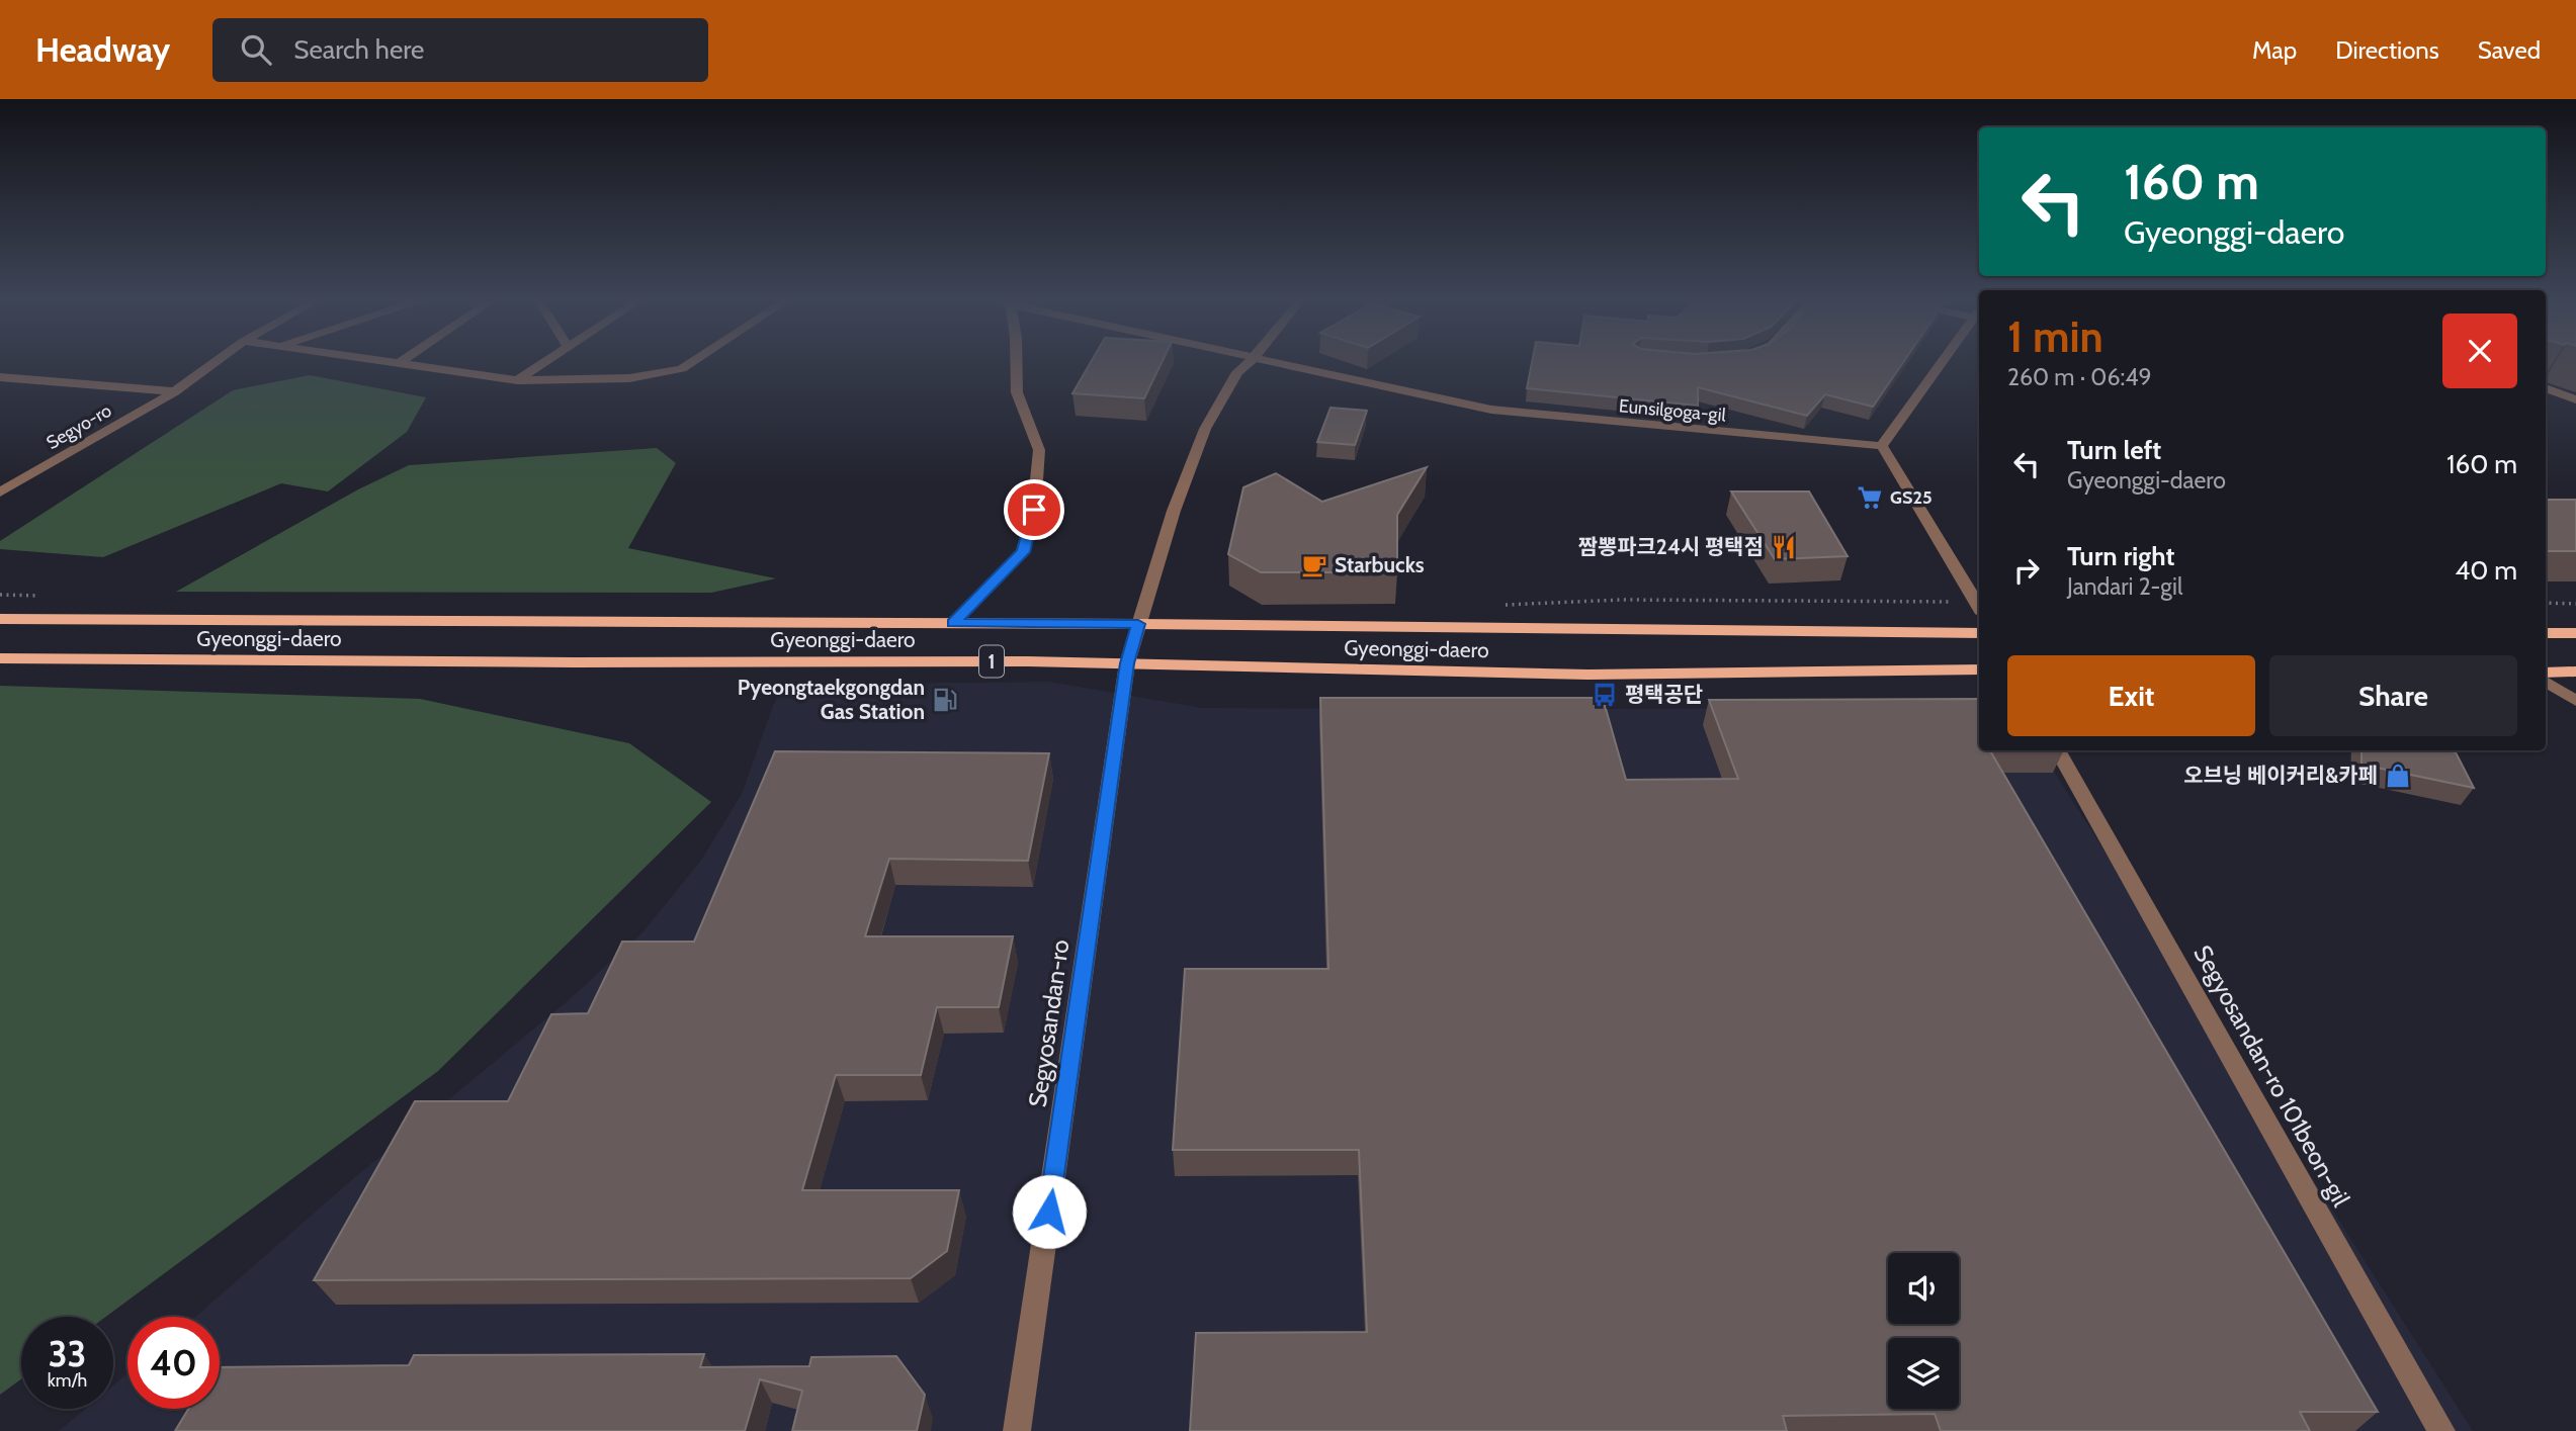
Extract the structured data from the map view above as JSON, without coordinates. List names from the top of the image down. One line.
{"streets":{"main road":["Gyeonggi-daero","1"],"street":["Eunsilgoga-gil","Segyo-ro","Segyosandan-ro","Segyosandan-ro 101beon-gil"]},"crossings":[["Gyeonggi-daero","Segyosandan-ro"]],"places":{"supermarket":["GS25"],"restaurant":["짬뽕파크24시 평택점"],"cafe":["Starbucks"],"bus stop":["평택공단"],"fuel station":["Pyeongtaekgongdan Gas Station"],"shop":["오브닝 베이커리&카페"]},"page":{"header":"Headway","search":"Search here","nav":["Map","Directions","Saved"],"turn":["160 m","Gyeonggi-daero"],"heading":["1 min","260 m · 06:49"],"list":[{"name":"Turn left","note":"Gyeonggi-daero","value":"160 m"},{"name":"Turn right","note":"Jandari 2-gil","value":"40 m"}],"buttons":["Exit","Share"],"speed":"33 km/h","limit":"40"}}
